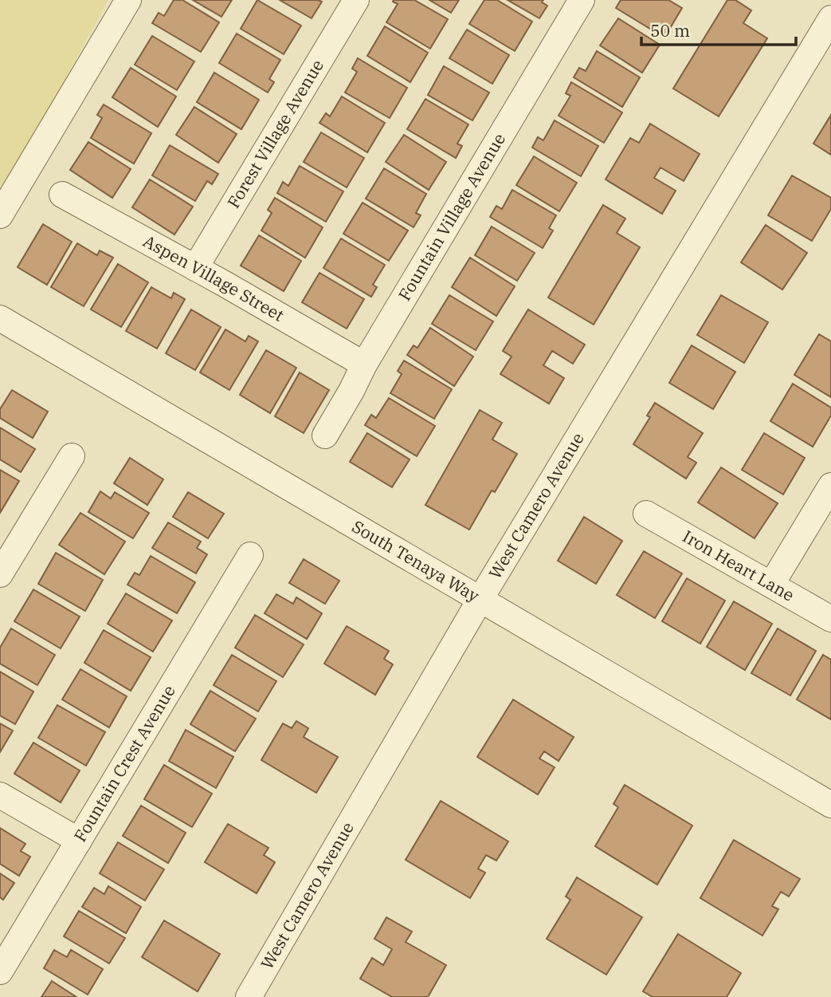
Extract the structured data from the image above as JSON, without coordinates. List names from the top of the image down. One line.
{"streets":{"street":["Forest Village Avenue","Fountain Village Avenue","Aspen Village Street","West Camero Avenue","South Tenaya Way","Iron Heart Lane","Fountain Crest Avenue"]},"crossings":[["Forest Village Avenue","Aspen Village Street"],["Fountain Village Avenue","Aspen Village Street"],["West Camero Avenue","South Tenaya Way"]],"scale_bar":"50 m"}
